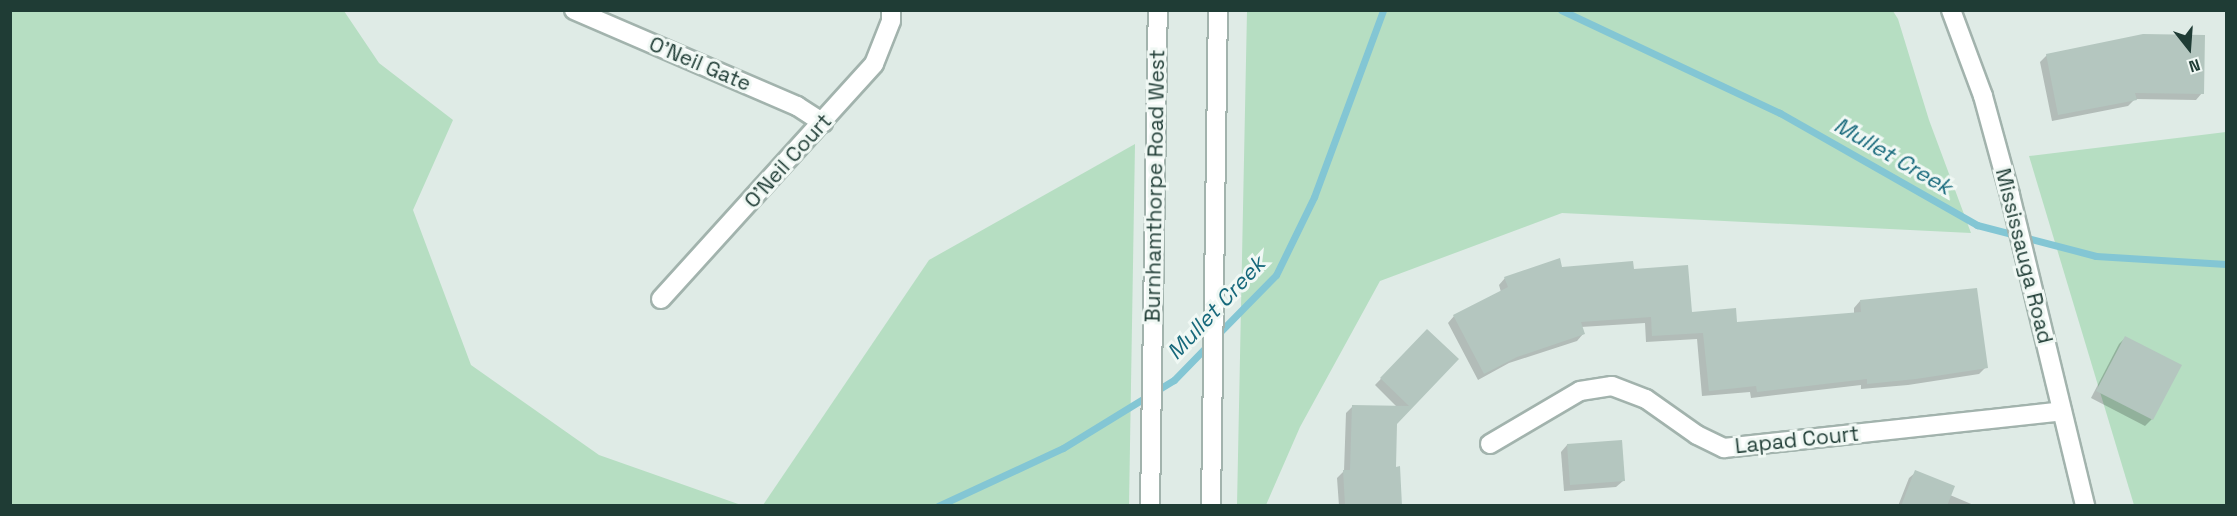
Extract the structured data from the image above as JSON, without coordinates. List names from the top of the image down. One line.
{"streets":{"main road":["O'Neil Gate","O'Neil Court","Burnhamthorpe Road West","Mississauga Road","Lapad Court"]},"crossings":[["O'Neil Gate","O'Neil Court"],["Mississauga Road","Lapad Court"]],"water":["Mullet Creek"],"north":"bottom"}
